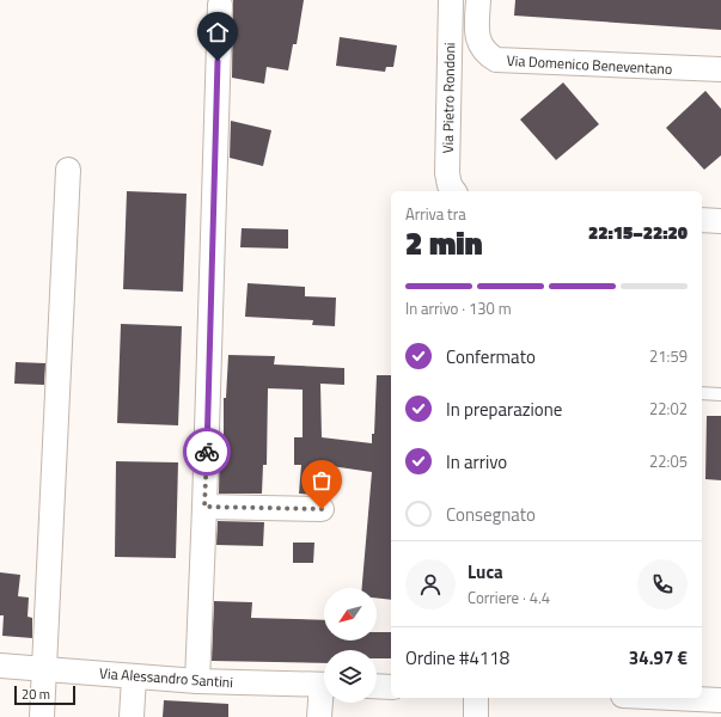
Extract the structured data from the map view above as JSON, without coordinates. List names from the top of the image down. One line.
{"streets":{"street":["Via Domenico Beneventano","Via Pietro Rondoni","Via Alessandro Santini"]},"scale_bar":"20 m","north":"bottom left","page":{"heading":["2 min","Arriva tra","22:15–22:20"],"panel":["Luca","Corriere · 4.4","Ordine #4118","34.97 €"],"bar":"In arrivo · 130 m","list":[["Confermato","21:59"],["In preparazione","22:02"],["In arrivo","22:05"],"Consegnato"],"scale":"20 m"}}
